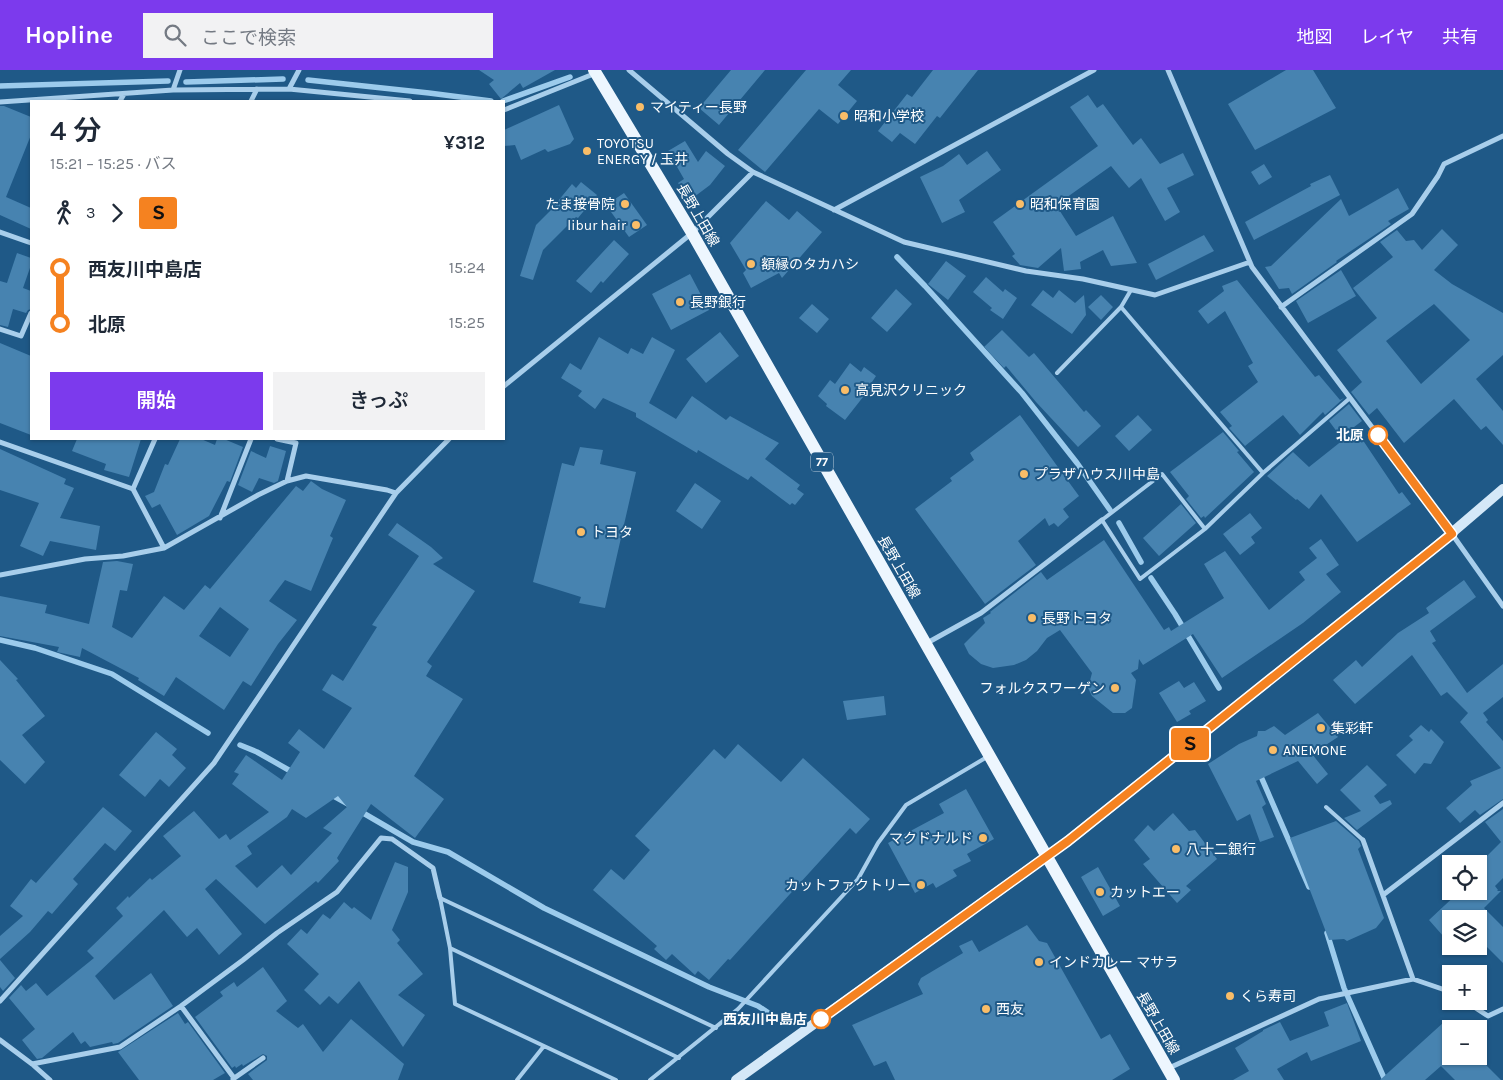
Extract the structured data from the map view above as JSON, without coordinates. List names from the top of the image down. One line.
{"streets":{"main road":["長野上田線","77"]},"places":["マイティー長野","昭和小学校","TOYOTSU ENERGY / 玉井","たま接骨院","昭和保育園","libur hair","額縁のタカハシ","長野銀行","高見沢クリニック","北原","プラザハウス川中島","トヨタ","長野トヨタ","フォルクスワーゲン","集彩軒","ANEMONE","マクドナルド","八十二銀行","カットファクトリー","カットエー","インドカレー マサラ","くら寿司","西友","西友川中島店"],"lines":["bus line Ｓ"],"page":{"header":"Hopline","search":"ここで検索","nav":["地図","レイヤ","共有"],"on_map":"Ｓ","heading":["4 分","15:21 – 15:25 · バス","¥312"],"legs":["3","Ｓ"],"list":[{"name":"西友川中島店","value":"15:24"},{"name":"北原","value":"15:25"}],"buttons":["開始","きっぷ"],"map_buttons":["+","−"]}}
